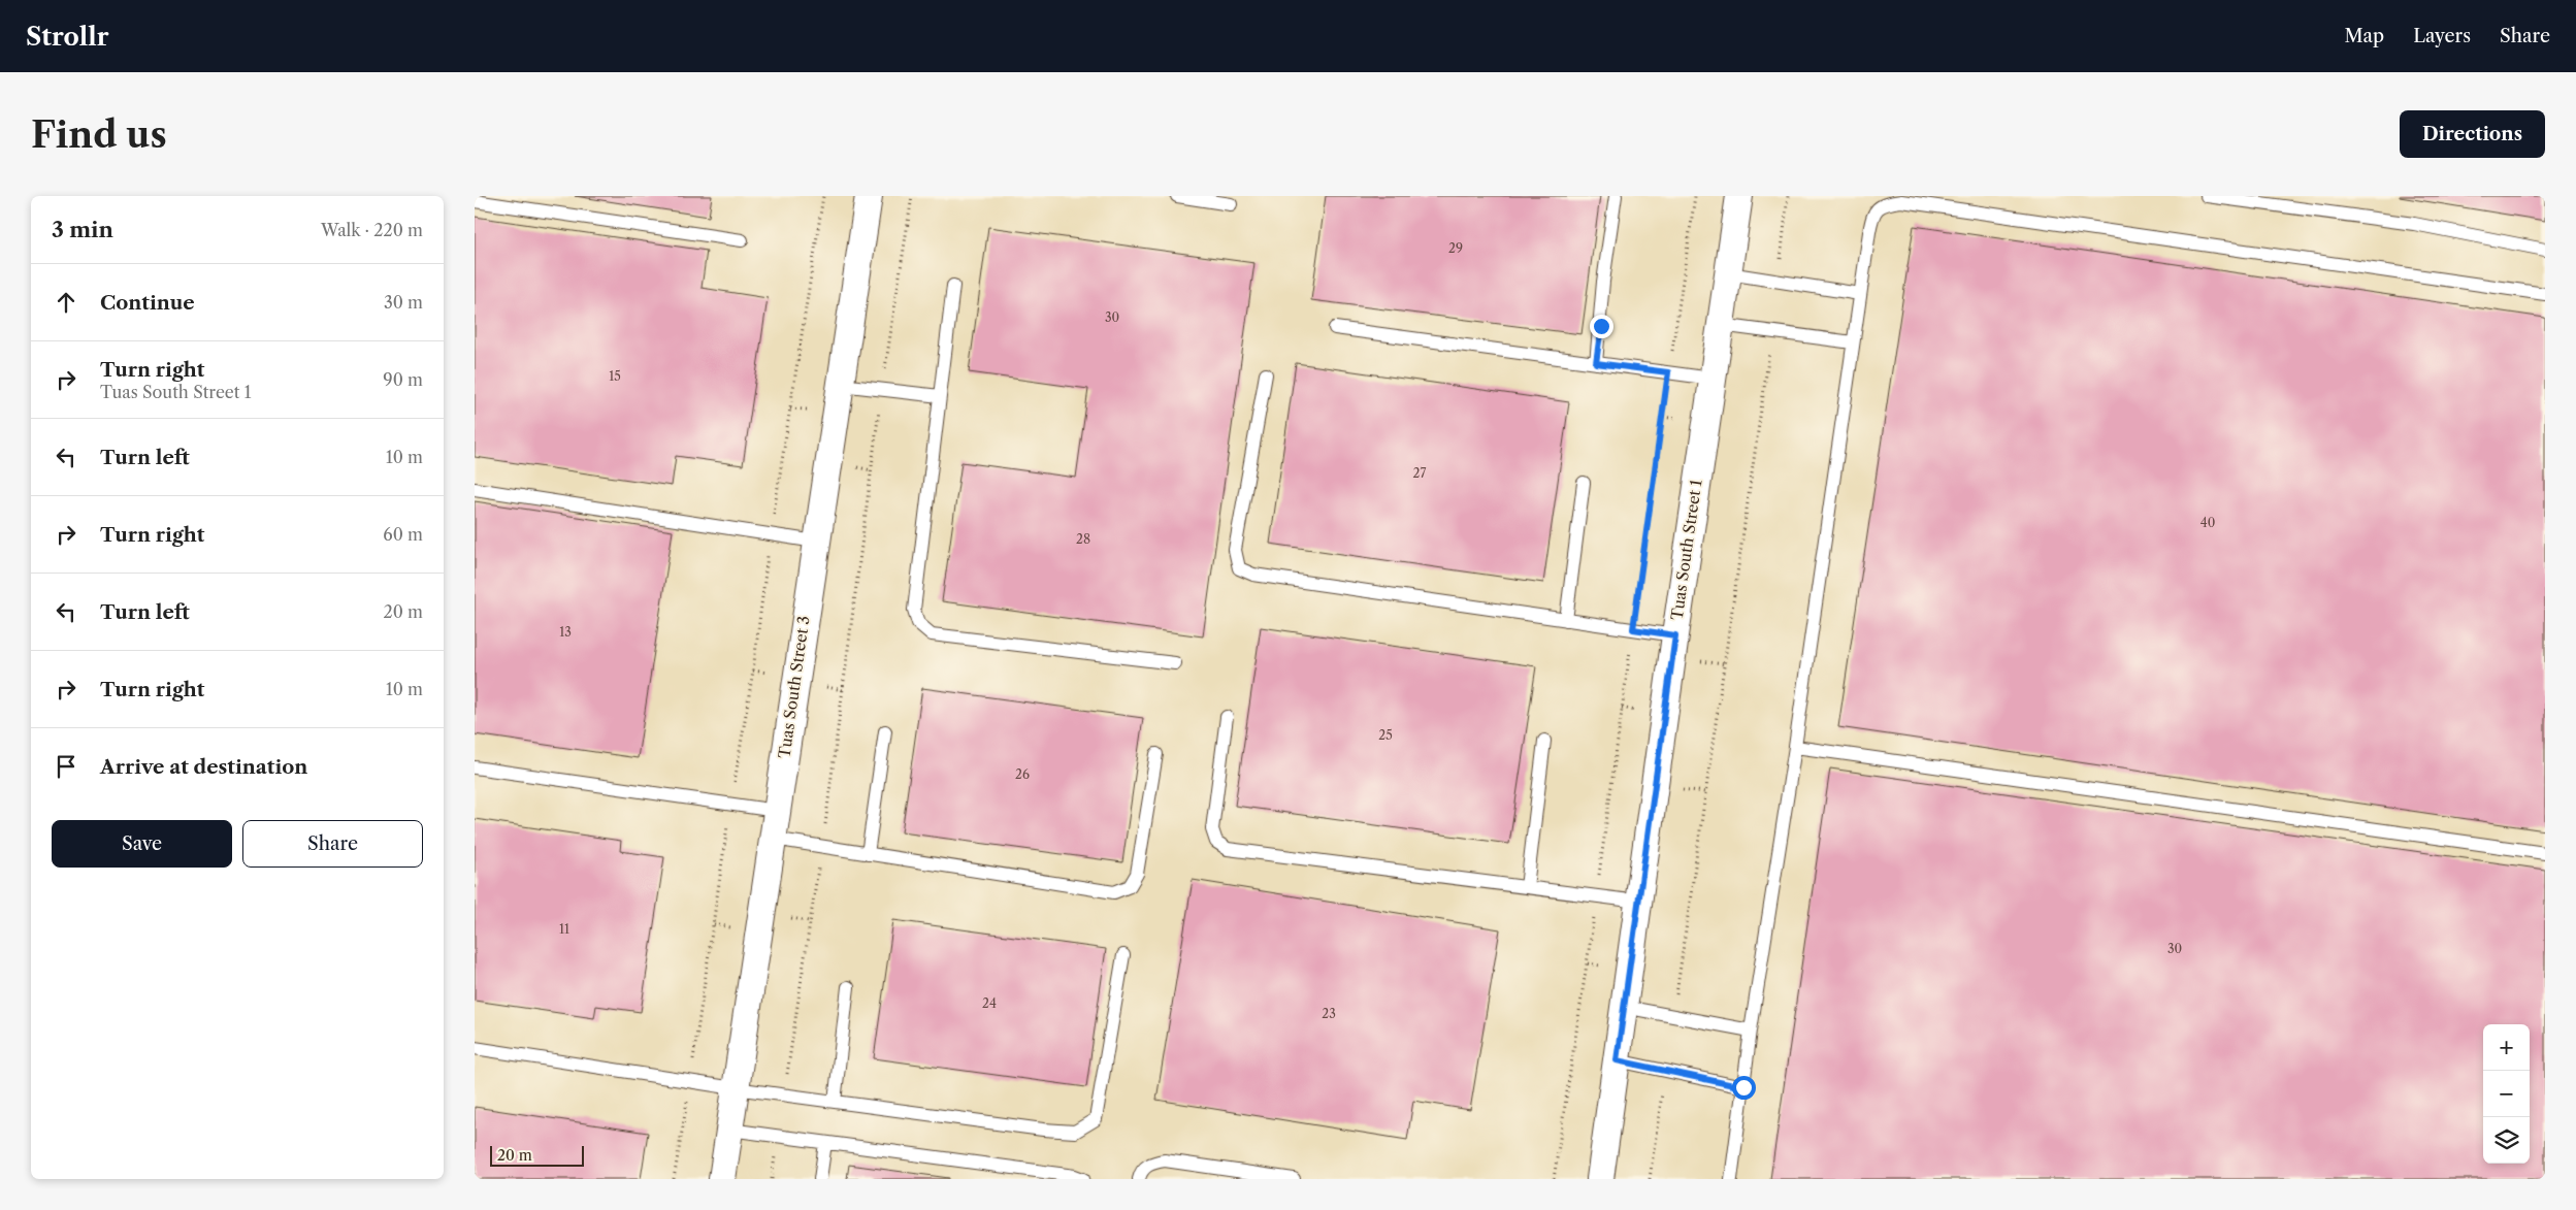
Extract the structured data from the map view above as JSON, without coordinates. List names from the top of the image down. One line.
{"streets":{"street":["Tuas South Street 1","Tuas South Street 3"]},"house_numbers":["29","30","15","27","40","28","13","25","26","11","30","24","23"],"scale_bar":"20 m","page":{"header":"Strollr","nav":["Map","Layers","Share"],"buttons":["Directions",["Save","Share"]],"title":"Find us","heading":["3 min","Walk · 220 m"],"list":[["Continue","30 m"],["Turn right","Tuas South Street 1","90 m"],["Turn left","10 m"],["Turn right","60 m"],["Turn left","20 m"],["Turn right","10 m"],"Arrive at destination"],"map_buttons":["+","−"],"scale":"20 m"}}
